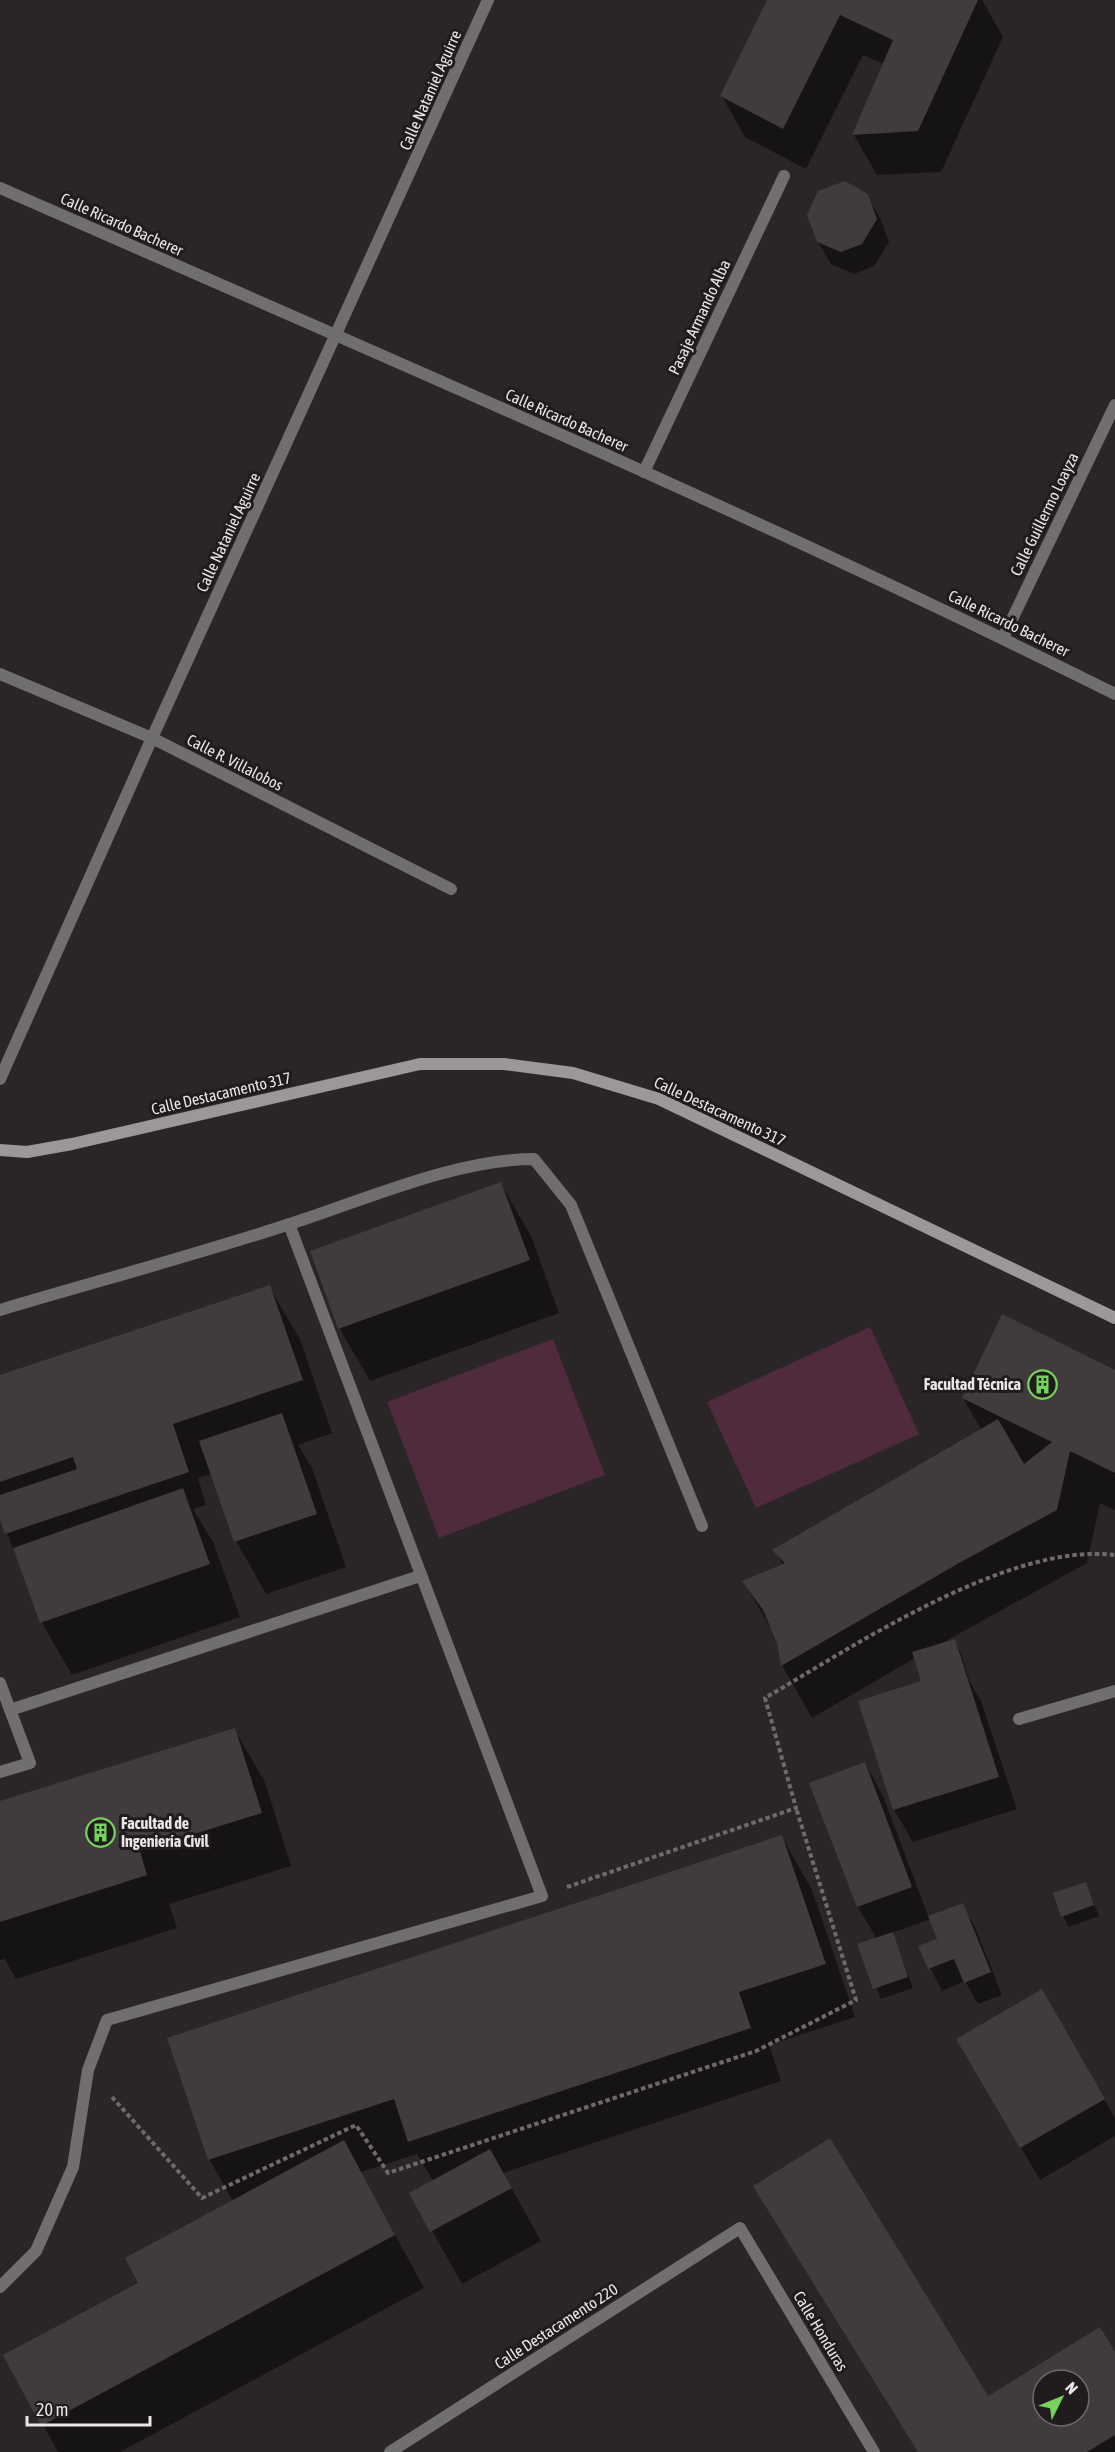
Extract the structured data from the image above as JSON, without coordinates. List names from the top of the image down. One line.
{"streets":{"street":["Calle Nataniel Aguirre","Calle Ricardo Bacherer","Pasaje Armando Alba","Calle Guillermo Loayza","Calle R. Villalobos","Calle Destacamento 317","Calle Destacamento 220","Calle Honduras"]},"crossings":[["Calle Nataniel Aguirre","Calle Ricardo Bacherer"],["Calle Nataniel Aguirre","Calle R. Villalobos"],["Calle Ricardo Bacherer","Pasaje Armando Alba"],["Calle Ricardo Bacherer","Calle Guillermo Loayza"],["Calle Destacamento 220","Calle Honduras"]],"places":{"building":["Facultad Técnica","Facultad de Ingeniería Civil"]},"scale_bar":"20 m","north":"top right"}
